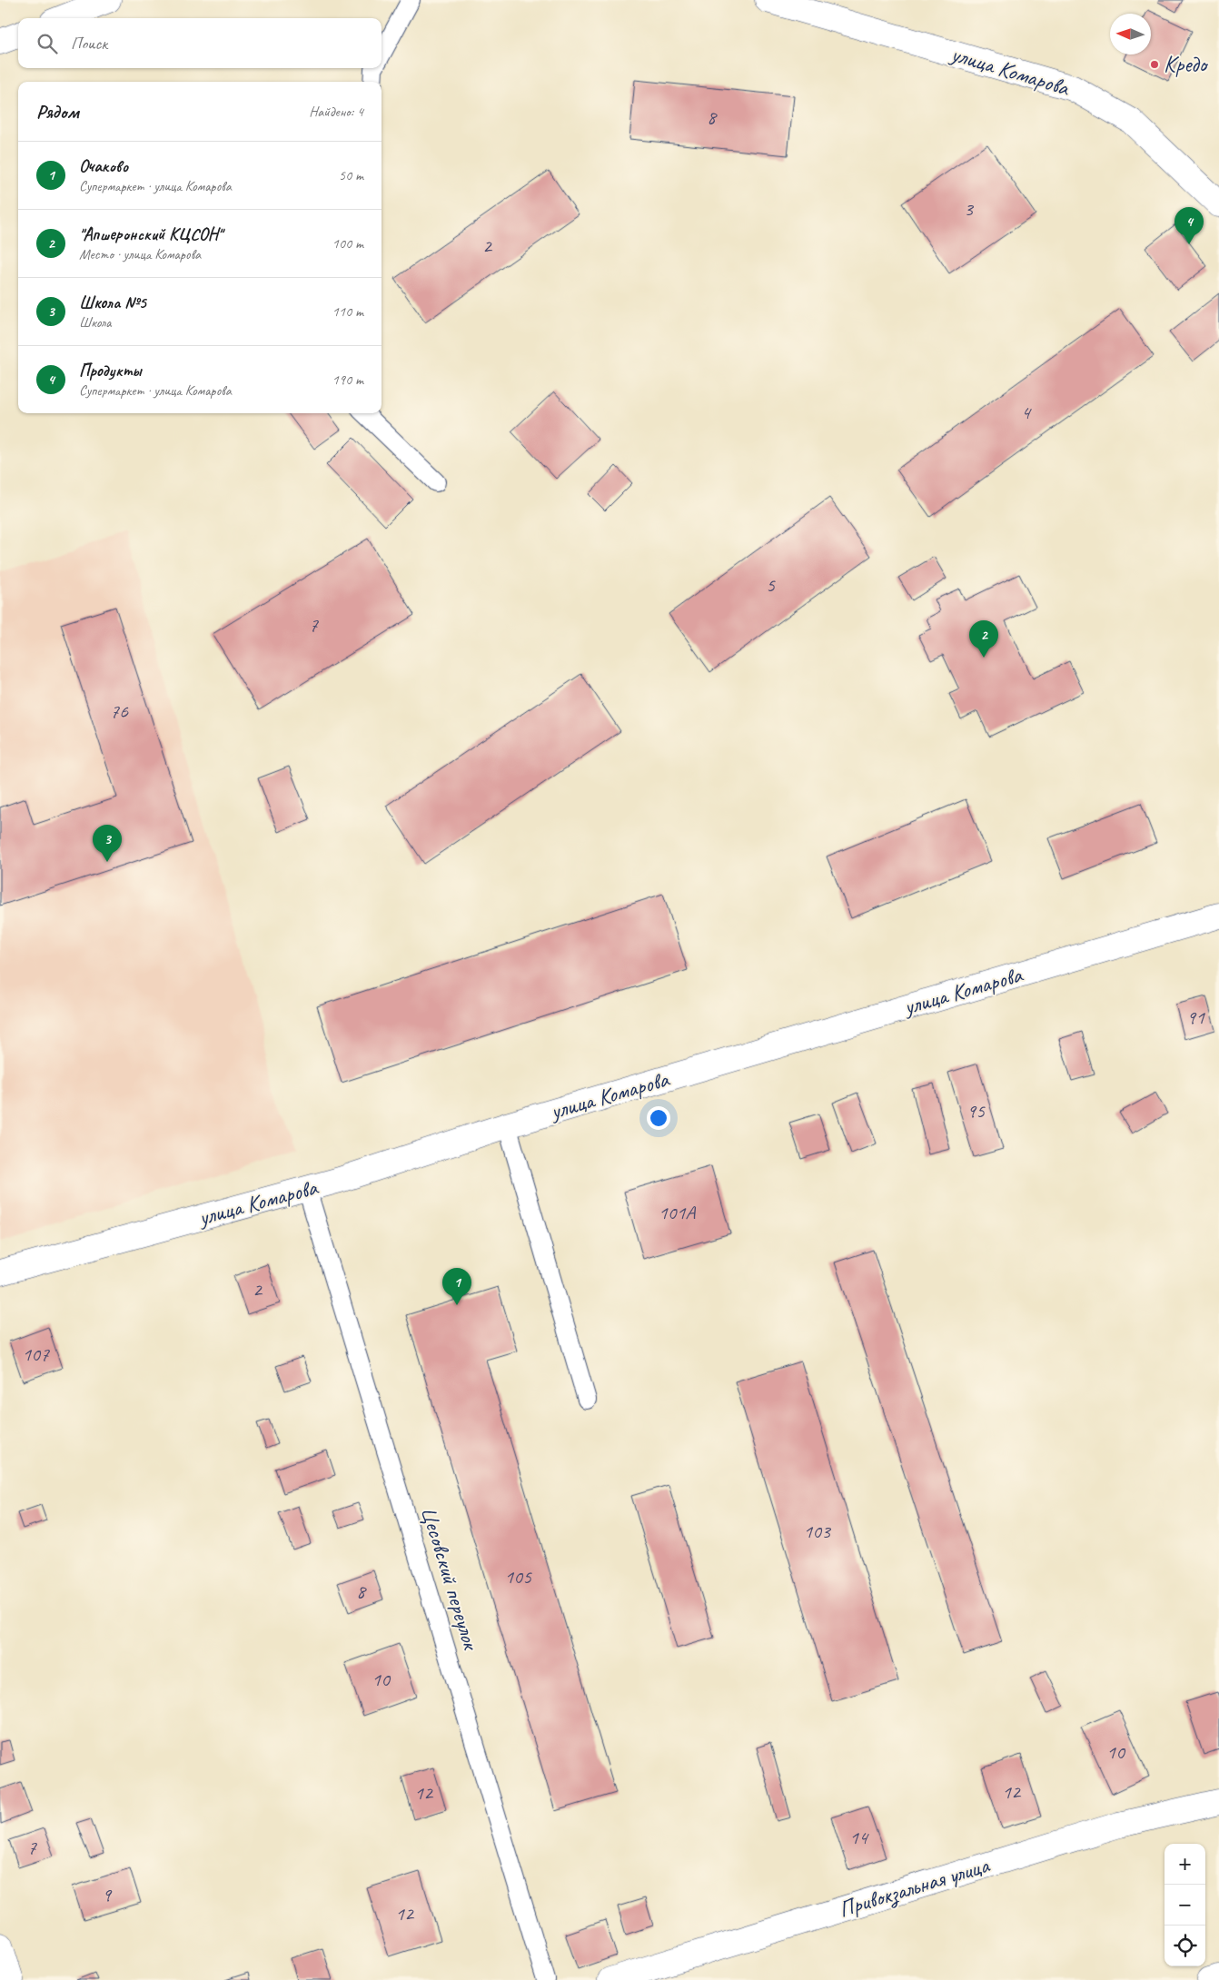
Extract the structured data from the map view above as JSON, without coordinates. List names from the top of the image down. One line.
{"streets":{"street":["улица Комарова","Привокзальная улица"],"lane":["Цесовский переулок"]},"crossings":[["улица Комарова","Цесовский переулок"]],"places":["Кредо"],"house_numbers":["8","3","2","4","5","7","76","91","95","101А","2","107","103","105","8","10","10","12","12","14","7","9","12"],"north":"left","page":{"search":"Поиск","heading":["Рядом","Найдено: 4"],"list":[{"mark":"1","name":"Очаково","note":"Супермаркет · улица Комарова","value":"50 m"},{"mark":"2","name":"\"Апшеронский КЦСОН\"","note":"Место · улица Комарова","value":"100 m"},{"mark":"3","name":"Школа №5","note":"Школа","value":"110 m"},{"mark":"4","name":"Продукты","note":"Супермаркет · улица Комарова","value":"190 m"}],"pins":["4","2","3","1"],"map_buttons":["+","−"]}}
